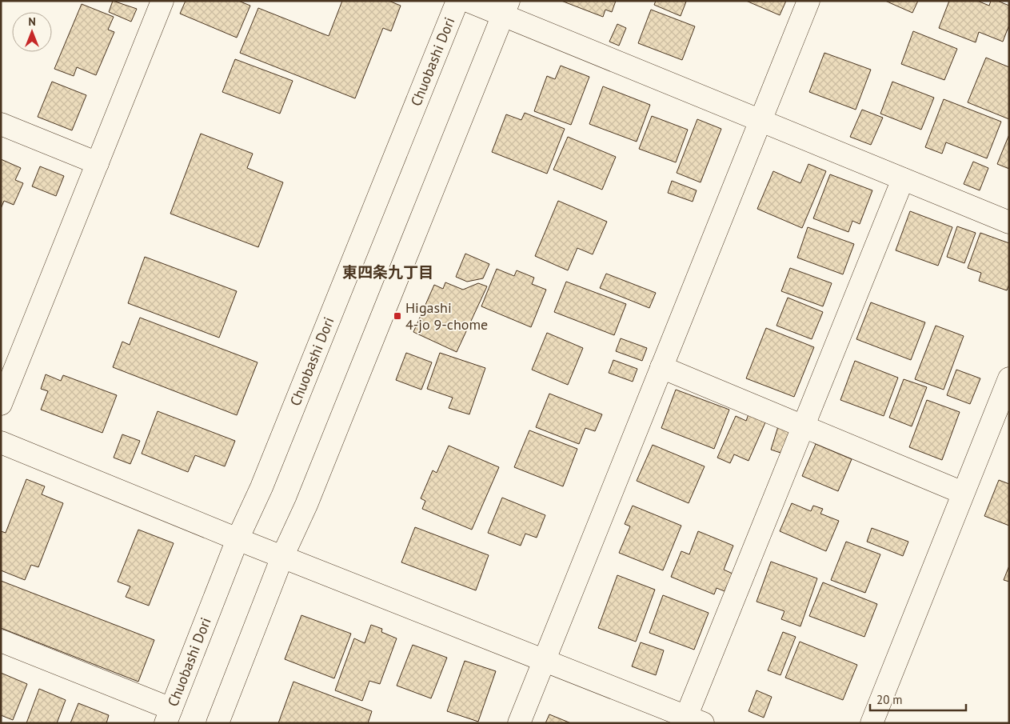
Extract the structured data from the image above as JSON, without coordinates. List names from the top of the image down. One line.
{"streets":{"street":["Chuobashi Dori"]},"districts":["東四条九丁目"],"places":{"transit":["Higashi 4-jo 9-chome"]},"scale_bar":"20 m","north":"top"}
